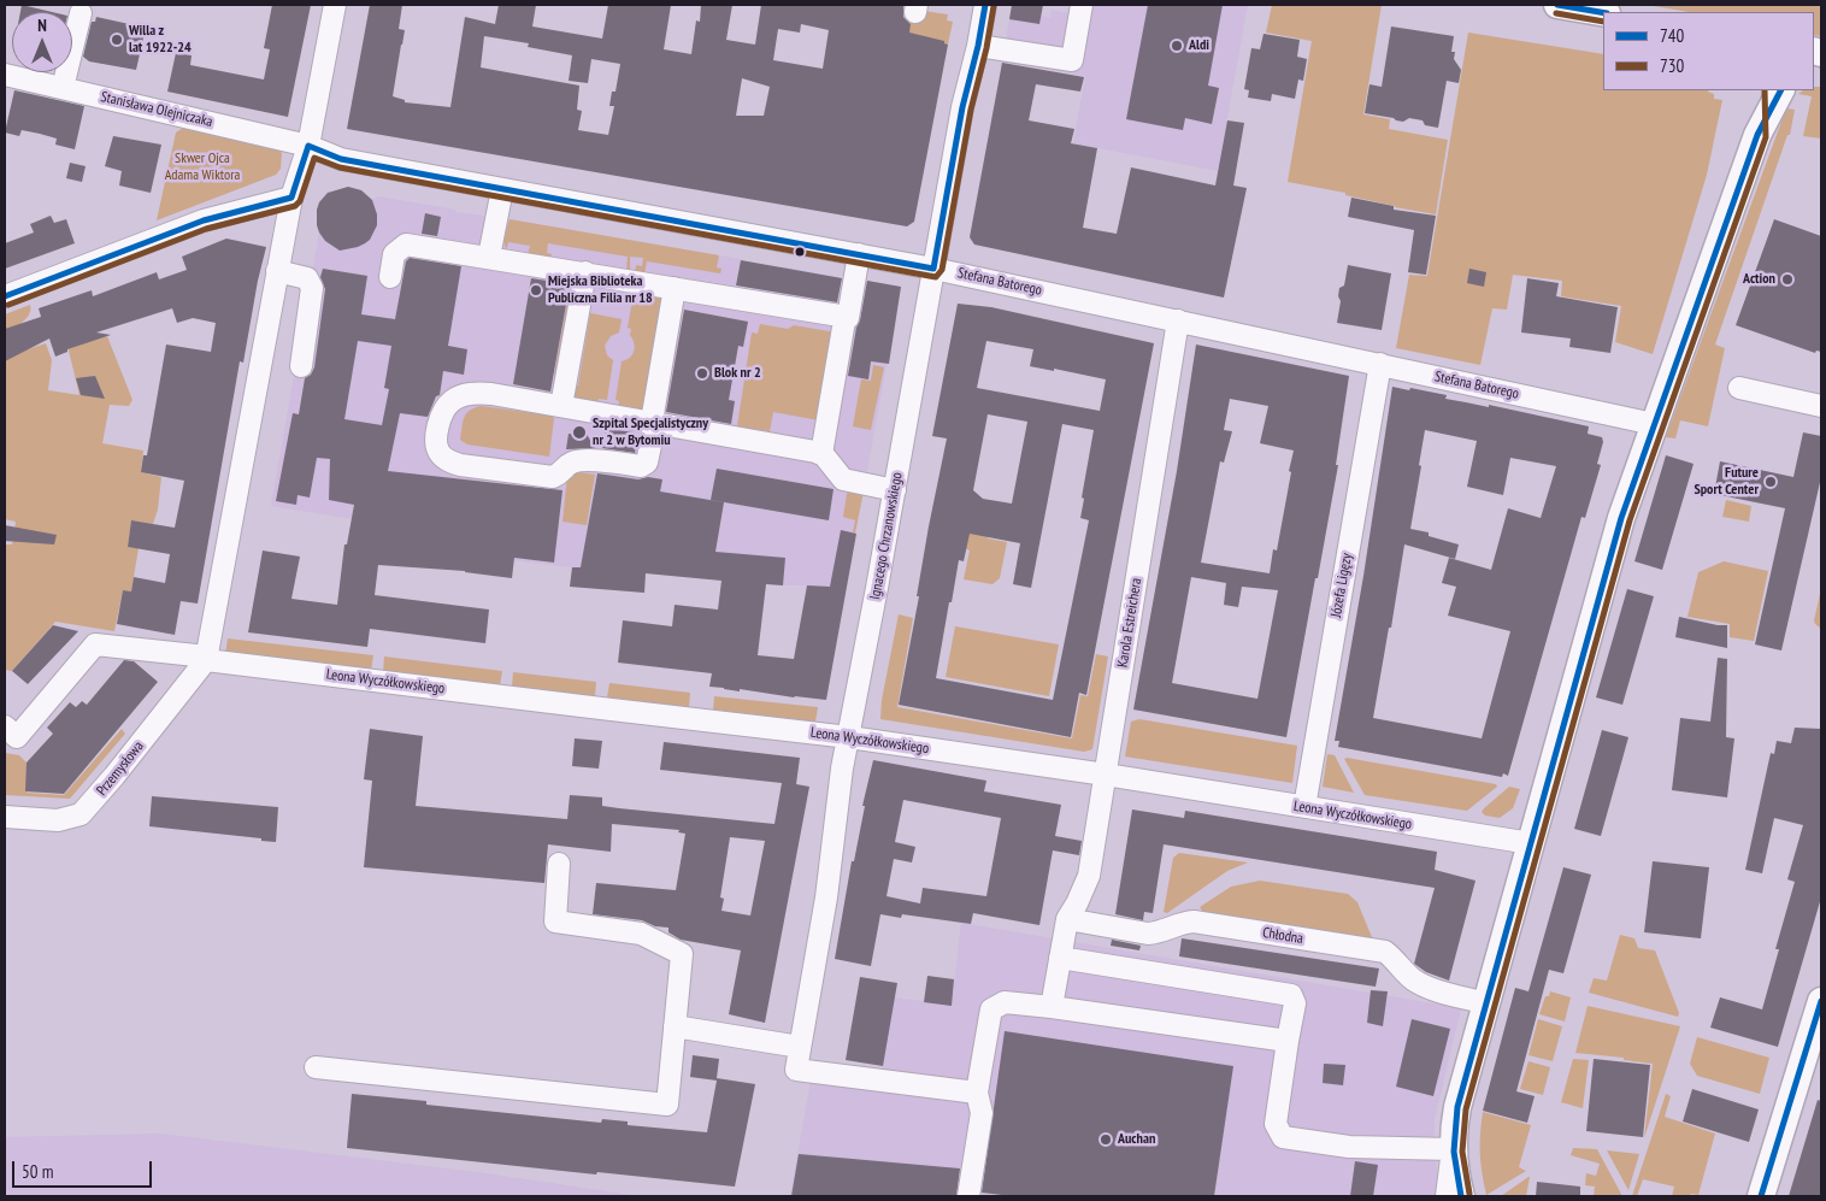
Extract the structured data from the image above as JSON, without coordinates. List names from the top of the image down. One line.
{"streets":{"street":["Stanisława Olejniczaka","Stefana Batorego","Ignacego Chrzanowskiego","Józefa Ligęzy","Karola Estreichera","Leona Wyczółkowskiego","Przemysłowa","Chłodna"]},"crossings":[["Stanisława Olejniczaka","Stefana Batorego"],["Stefana Batorego","Ignacego Chrzanowskiego"],["Stefana Batorego","Józefa Ligęzy"],["Stefana Batorego","Karola Estreichera"],["Ignacego Chrzanowskiego","Leona Wyczółkowskiego"],["Józefa Ligęzy","Leona Wyczółkowskiego"],["Karola Estreichera","Leona Wyczółkowskiego"],["Karola Estreichera","Chłodna"],["Leona Wyczółkowskiego","Przemysłowa"]],"parks":["Skwer Ojca Adama Wiktora"],"places":["Willa z lat 1922-24","Aldi","Action","Miejska Biblioteka Publiczna Filia nr 18","Blok nr 2","Szpital Specjalistyczny nr 2 w Bytomiu","Future Sport Center","Auchan"],"lines":["transit line 740","transit line 730"],"legend":["740","730"],"scale_bar":"50 m","north":"top"}
